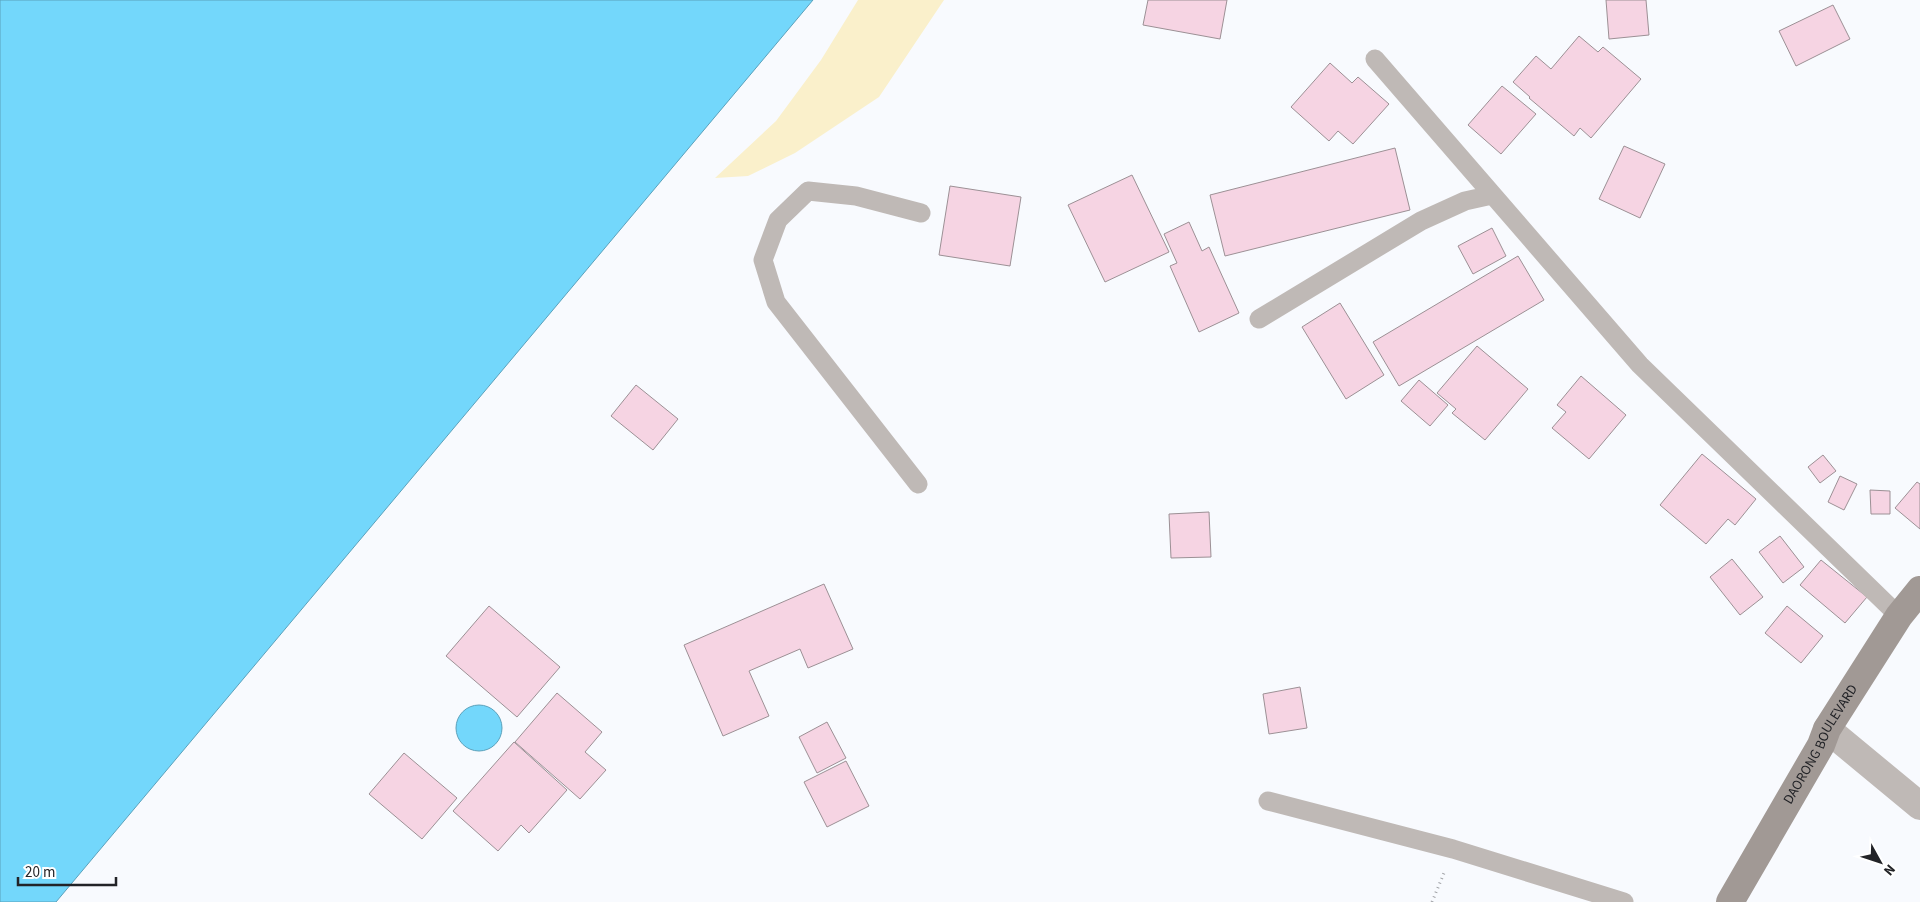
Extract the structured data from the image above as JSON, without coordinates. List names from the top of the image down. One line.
{"streets":{"street":["DAORONG BOULEVARD"]},"scale_bar":"20 m","north":"bottom right"}
